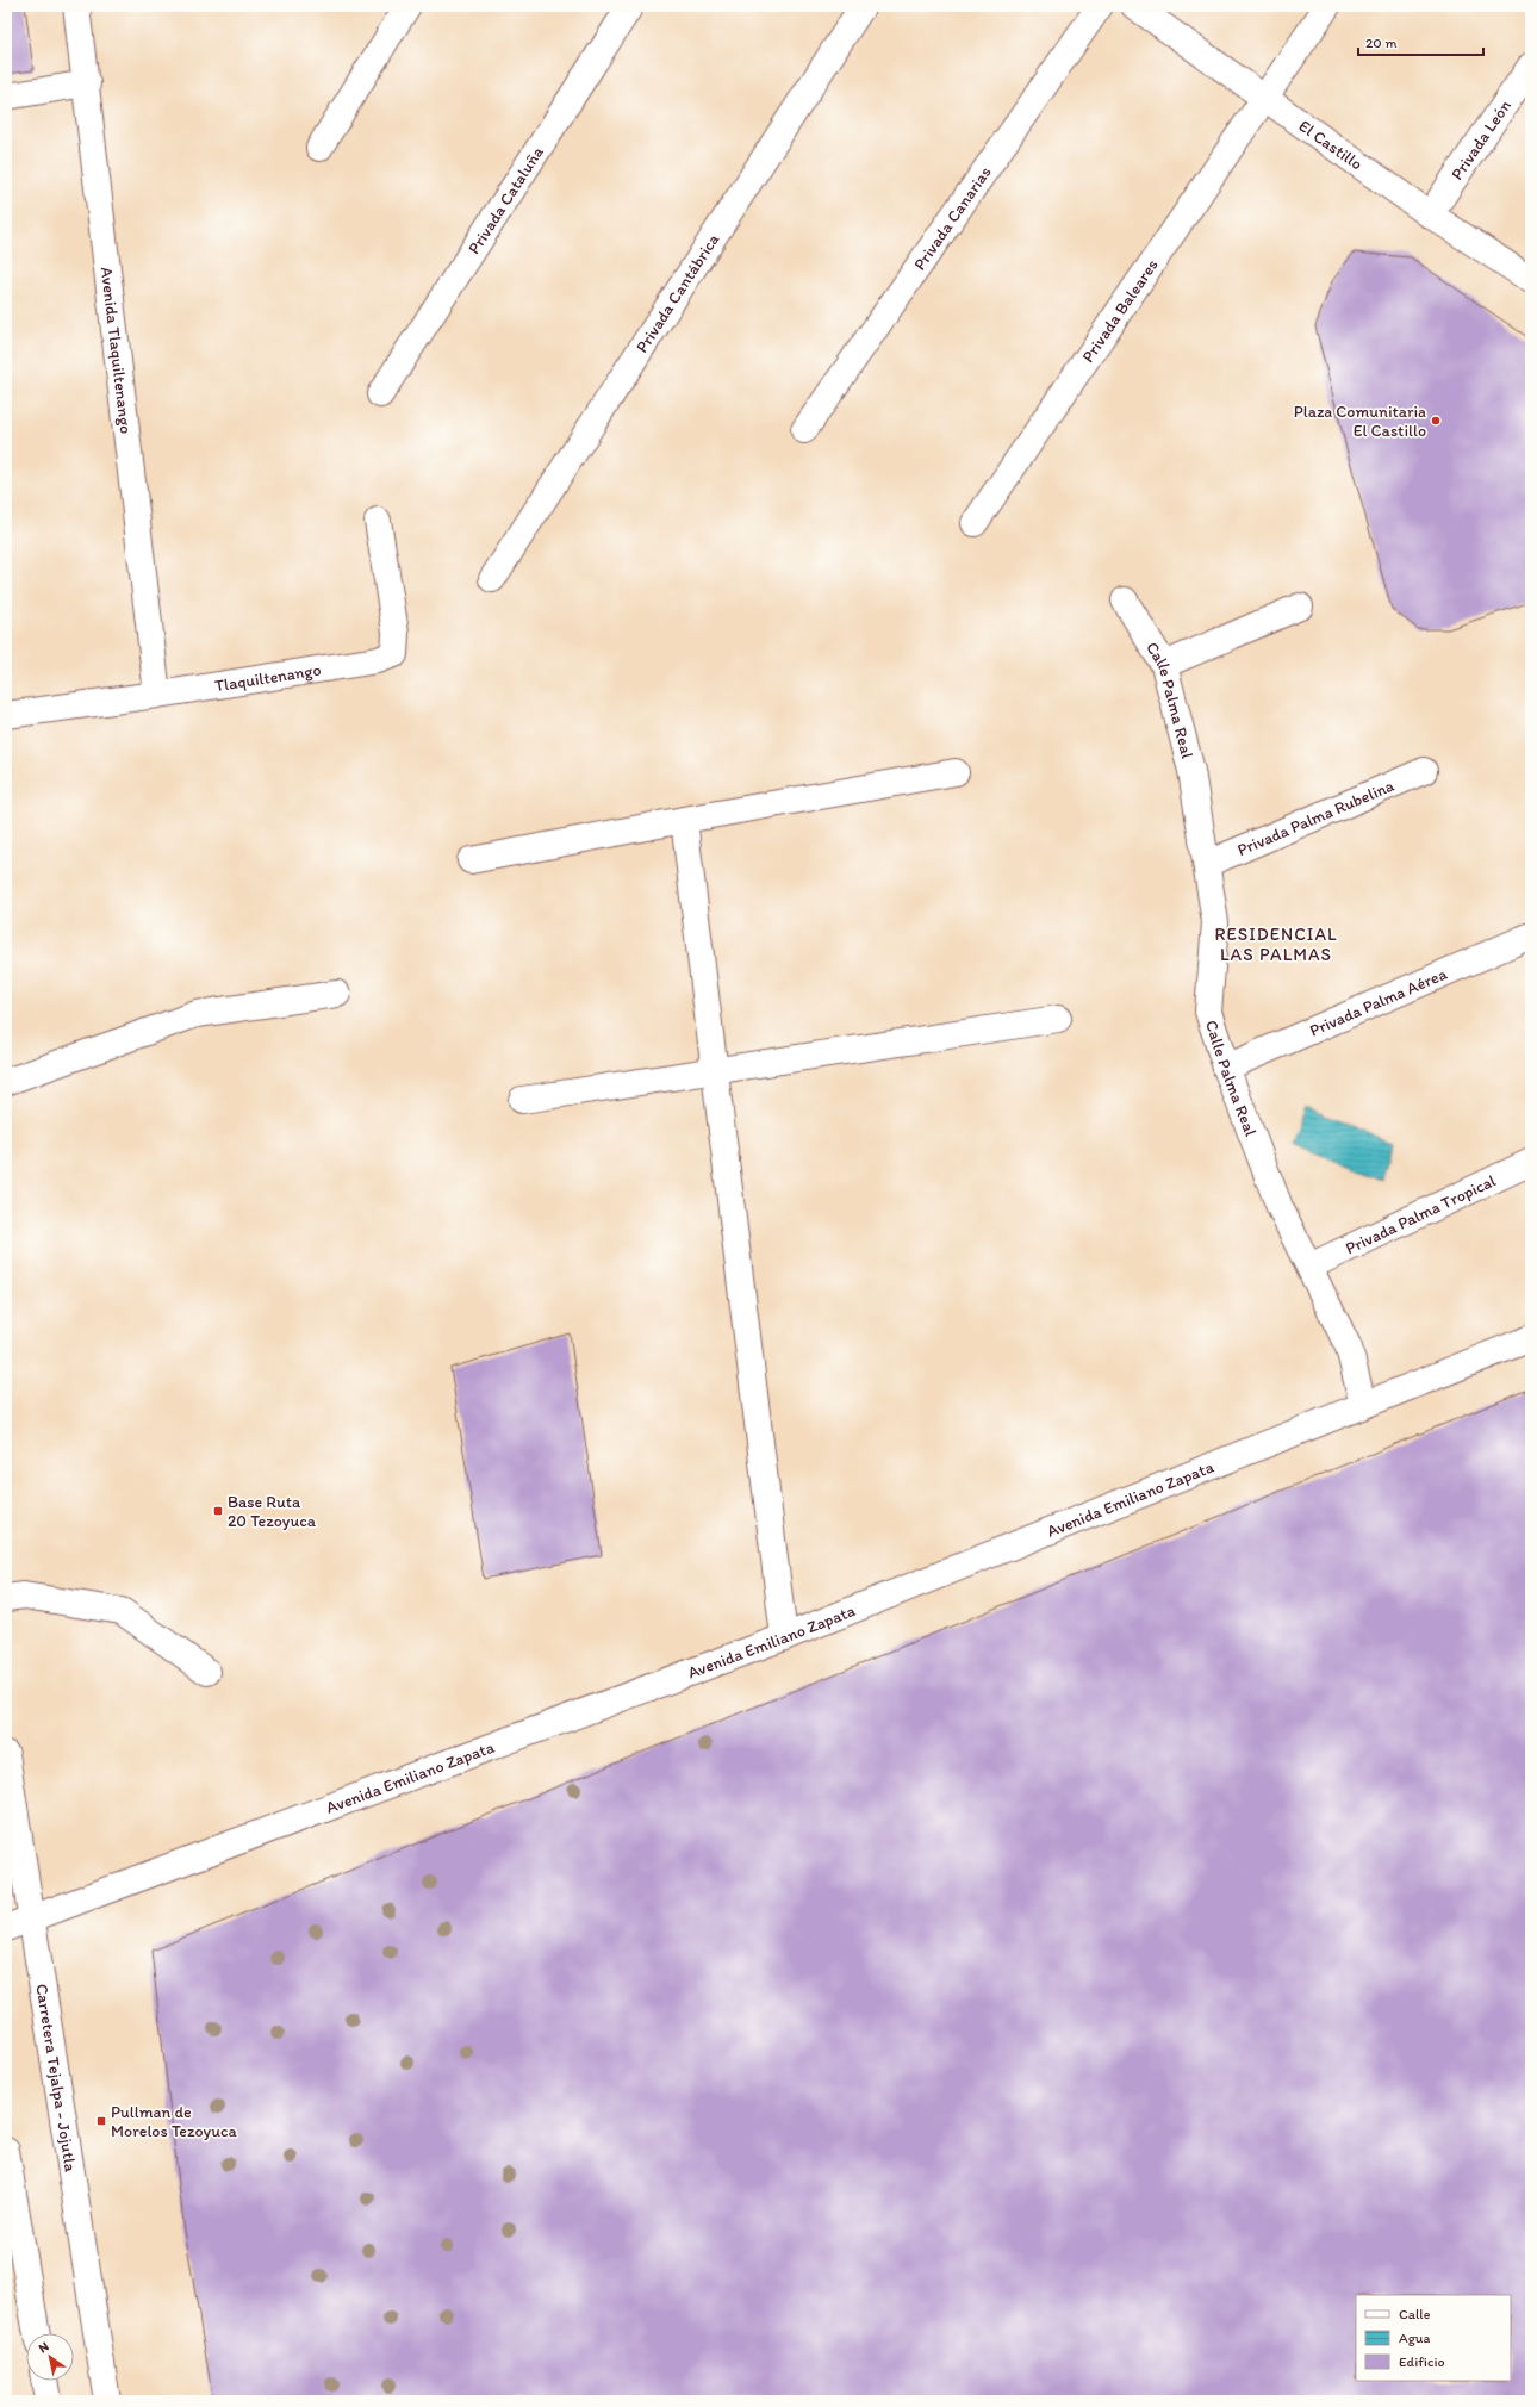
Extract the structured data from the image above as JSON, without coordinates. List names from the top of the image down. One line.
{"streets":{"street":["Privada León","El Castillo","Privada Cataluña","Privada Canarias","Privada Cantábrica","Privada Baleares","Avenida Tlaquiltenango","Tlaquiltenango","Calle Palma Real","Privada Palma Rubelina","Privada Palma Aérea","Privada Palma Tropical","Avenida Emiliano Zapata","Carretera Tejalpa - Jojutla"]},"crossings":[["Privada León","El Castillo"],["El Castillo","Privada Baleares"],["Avenida Tlaquiltenango","Tlaquiltenango"],["Calle Palma Real","Privada Palma Rubelina"],["Calle Palma Real","Privada Palma Aérea"],["Calle Palma Real","Privada Palma Tropical"],["Calle Palma Real","Avenida Emiliano Zapata"],["Avenida Emiliano Zapata","Carretera Tejalpa - Jojutla"]],"districts":["RESIDENCIAL LAS PALMAS"],"places":{"other":["Plaza Comunitaria El Castillo"],"transit":["Base Ruta 20 Tezoyuca","Pullman de Morelos Tezoyuca"]},"legend":["Calle","Agua","Edificio"],"scale_bar":"20 m","north":"top left"}
